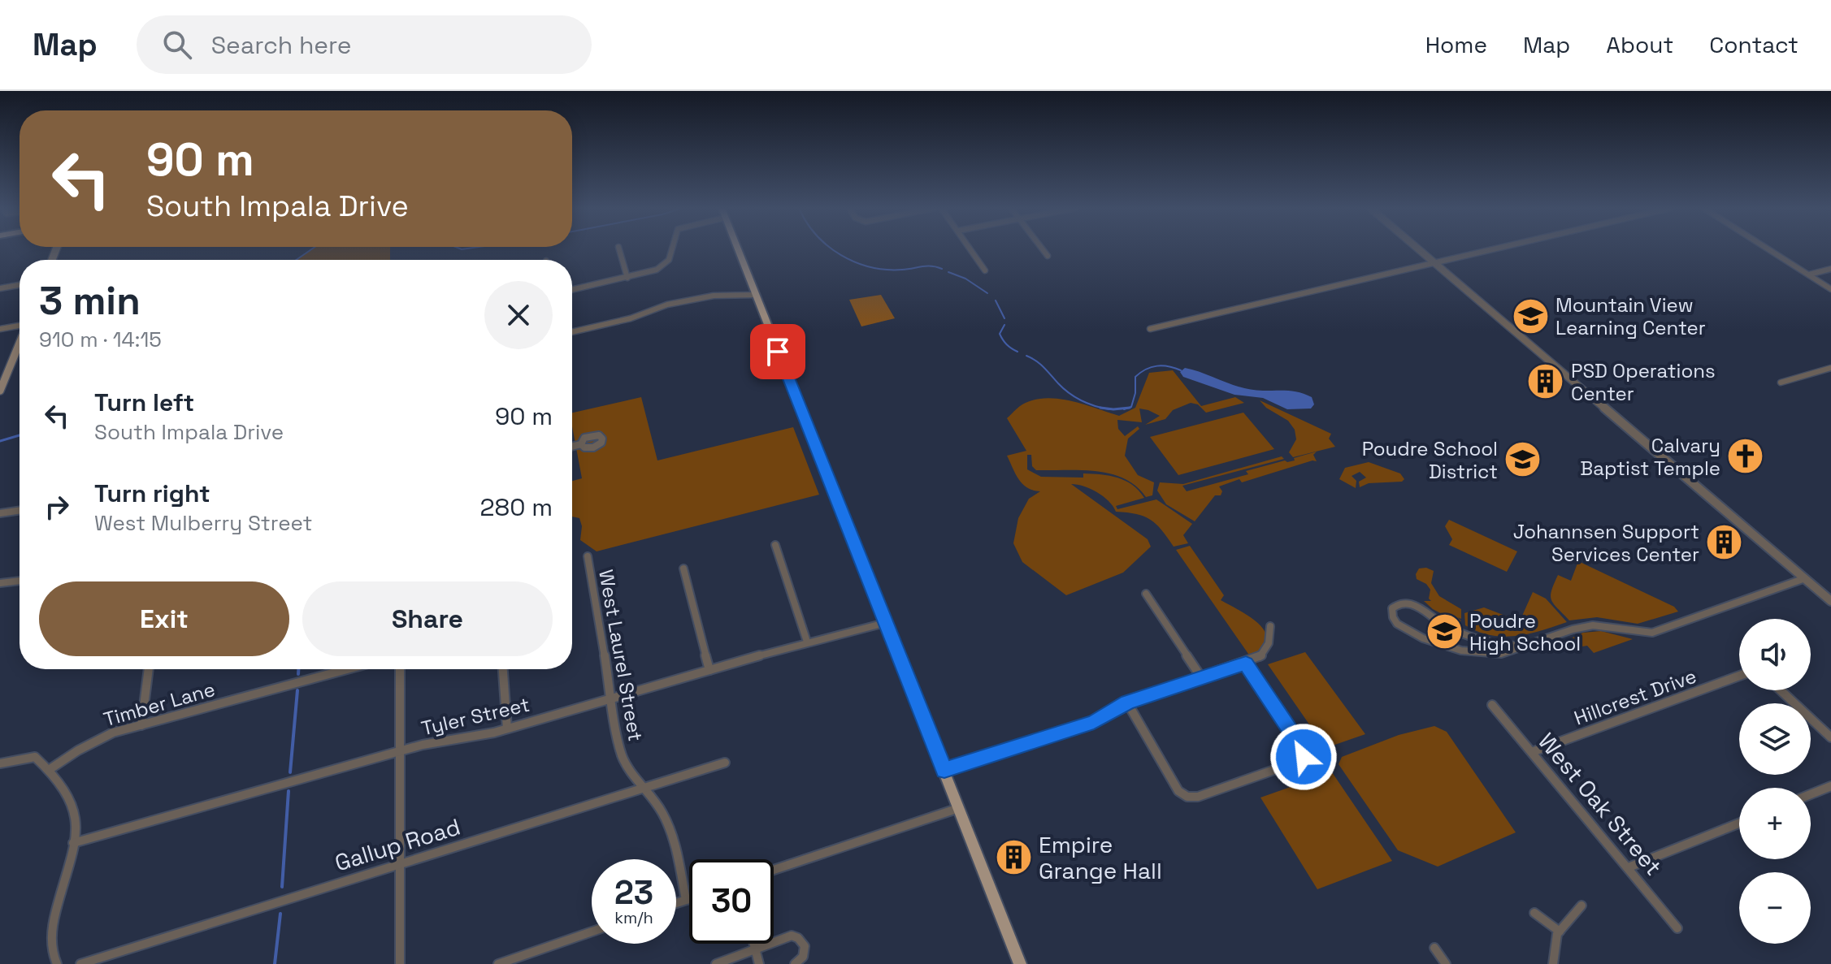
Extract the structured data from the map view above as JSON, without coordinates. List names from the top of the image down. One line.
{"streets":{"street":["West Laurel Street","Hillcrest Drive","Timber Lane","Tyler Street","West Oak Street","Gallup Road"]},"crossings":[["West Laurel Street","Tyler Street"],["West Laurel Street","Gallup Road"],["Hillcrest Drive","West Oak Street"]],"places":{"school or university":["Mountain View Learning Center","Poudre School District","Poudre High School"],"building":["PSD Operations Center","Johannsen Support Services Center","Empire Grange Hall"],"church":["Calvary Baptist Temple"]},"page":{"header":"Map","search":"Search here","nav":["Home","Map","About","Contact"],"turn":["90 m","South Impala Drive"],"heading":["3 min","910 m · 14:15"],"list":[{"name":"Turn left","note":"South Impala Drive","value":"90 m"},{"name":"Turn right","note":"West Mulberry Street","value":"280 m"}],"buttons":["Exit","Share"],"map_buttons":["+","−"],"speed":"23 km/h","limit":"30"}}
